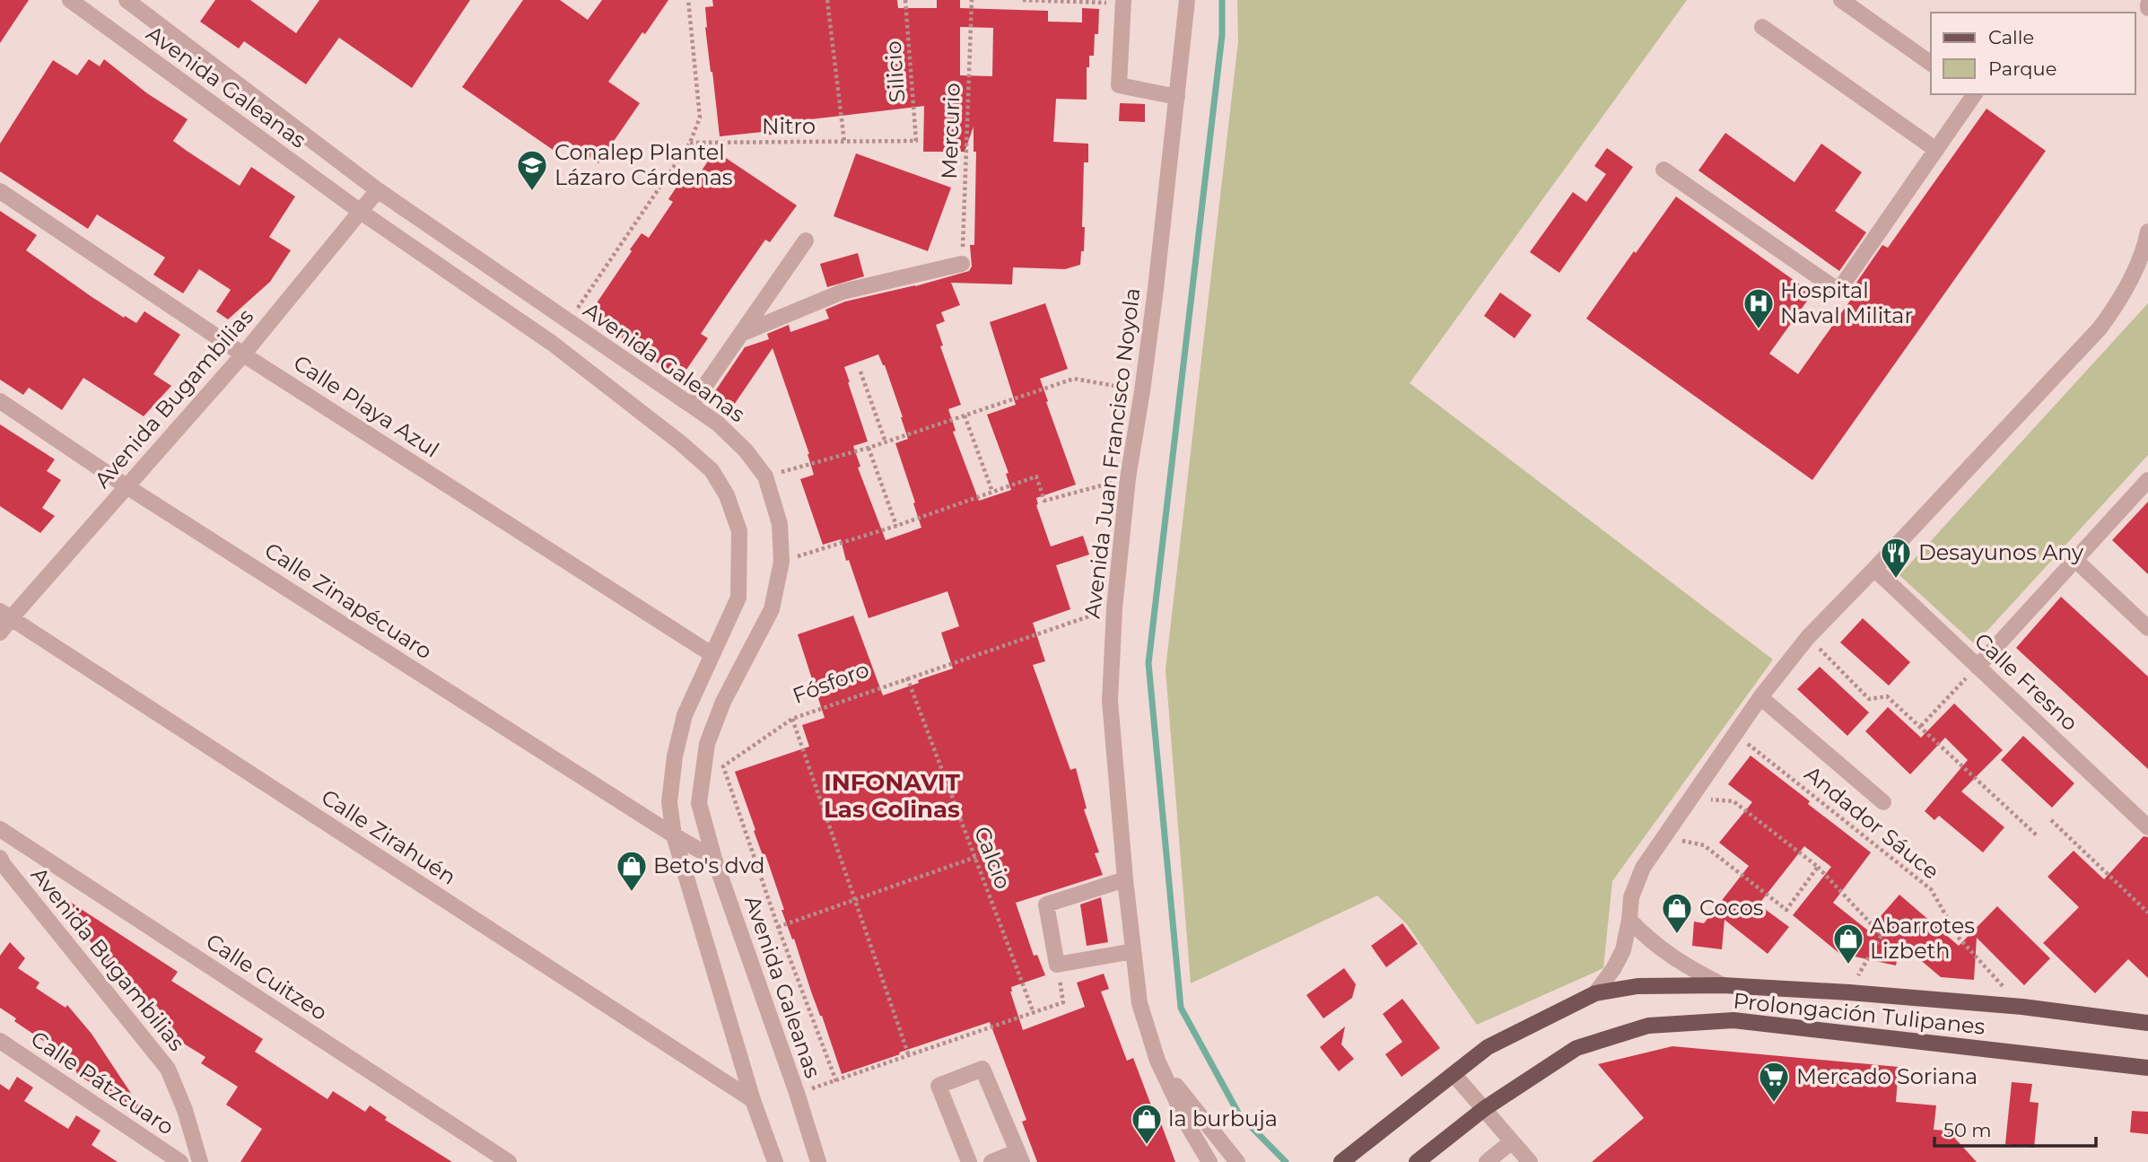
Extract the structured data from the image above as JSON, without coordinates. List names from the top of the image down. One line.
{"streets":{"main road":["Prolongación Tulipanes"],"street":["Avenida Galeanas","Avenida Bugambilias","Calle Playa Azul","Avenida Juan Francisco Noyola","Calle Zinapécuaro","Calle Fresno","Calle Zirahuén","Calle Cuitzeo","Calle Pátzcuaro"],"path":["Silicio","Nitro","Mercurio","Fósforo","Andador Sáuce","Calcio"]},"crossings":[["Silicio","Nitro"],["Avenida Galeanas","Avenida Bugambilias"],["Avenida Galeanas","Calle Playa Azul"],["Avenida Galeanas","Calle Zinapécuaro"],["Avenida Galeanas","Calle Zirahuén"],["Avenida Bugambilias","Calle Playa Azul"],["Avenida Bugambilias","Calle Zinapécuaro"],["Avenida Bugambilias","Calle Zirahuén"],["Avenida Juan Francisco Noyola","Fósforo"],["Fósforo","Calcio"],["Andador Sáuce","Prolongación Tulipanes"]],"districts":["INFONAVIT Las Colinas"],"places":{"school or university":["Conalep Plantel Lázaro Cárdenas"],"hospital":["Hospital Naval Militar"],"restaurant":["Desayunos Any"],"shop":["Beto's dvd","Cocos","Abarrotes Lizbeth","la burbuja"],"supermarket":["Mercado Soriana"]},"legend":["Calle","Parque"],"scale_bar":"50 m"}
